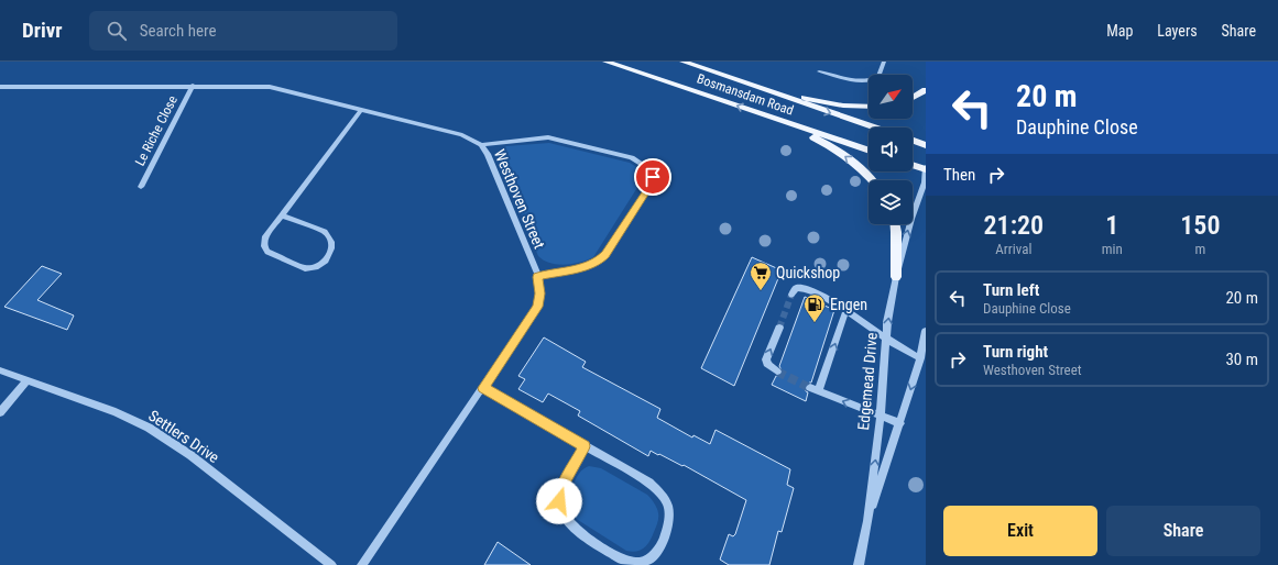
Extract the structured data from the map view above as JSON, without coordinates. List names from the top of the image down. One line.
{"streets":{"main road":["Bosmansdam Road"],"street":["Le Riche Close","Westhoven Street","Edgemead Drive","Settlers Drive"]},"crossings":[["Le Riche Close","Westhoven Street"]],"places":{"supermarket":["Quickshop"],"fuel station":["Engen"]},"north":"top right","page":{"header":"Drivr","search":"Search here","nav":["Map","Layers","Share"],"turn":["20 m","Dauphine Close"],"then":"Then","eta":["21:20","Arrival","1","min","150","m"],"list":[{"name":"Turn left","note":"Dauphine Close","value":"20 m"},{"name":"Turn right","note":"Westhoven Street","value":"30 m"}],"buttons":["Exit","Share"]}}
